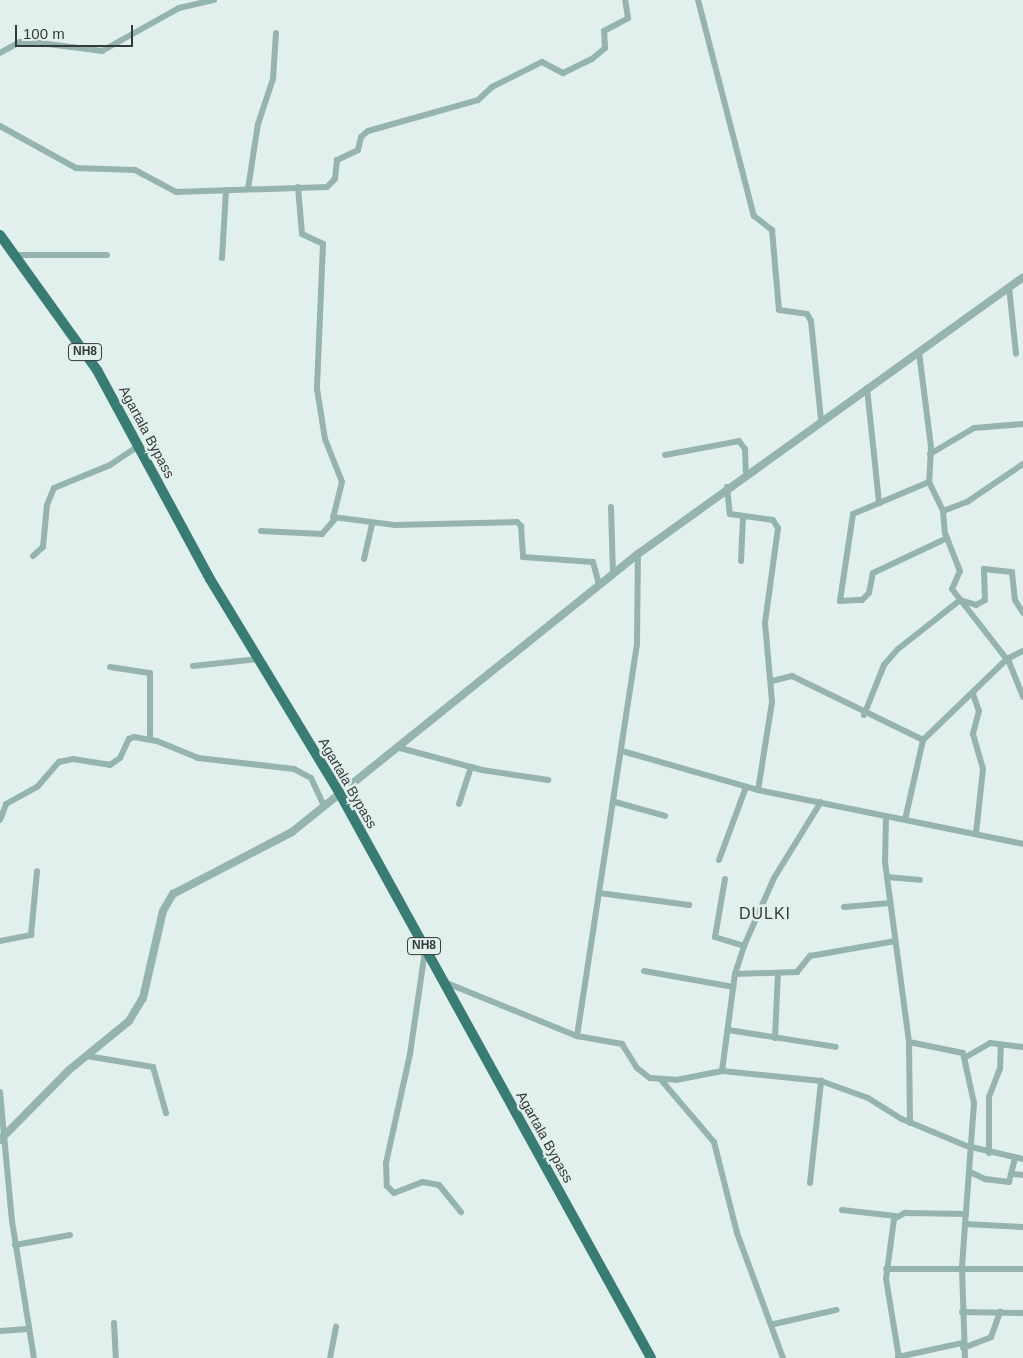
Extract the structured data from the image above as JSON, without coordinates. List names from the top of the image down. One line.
{"streets":{"highway":["NH8","Agartala Bypass"]},"districts":["DULKI"],"scale_bar":"100 m"}
